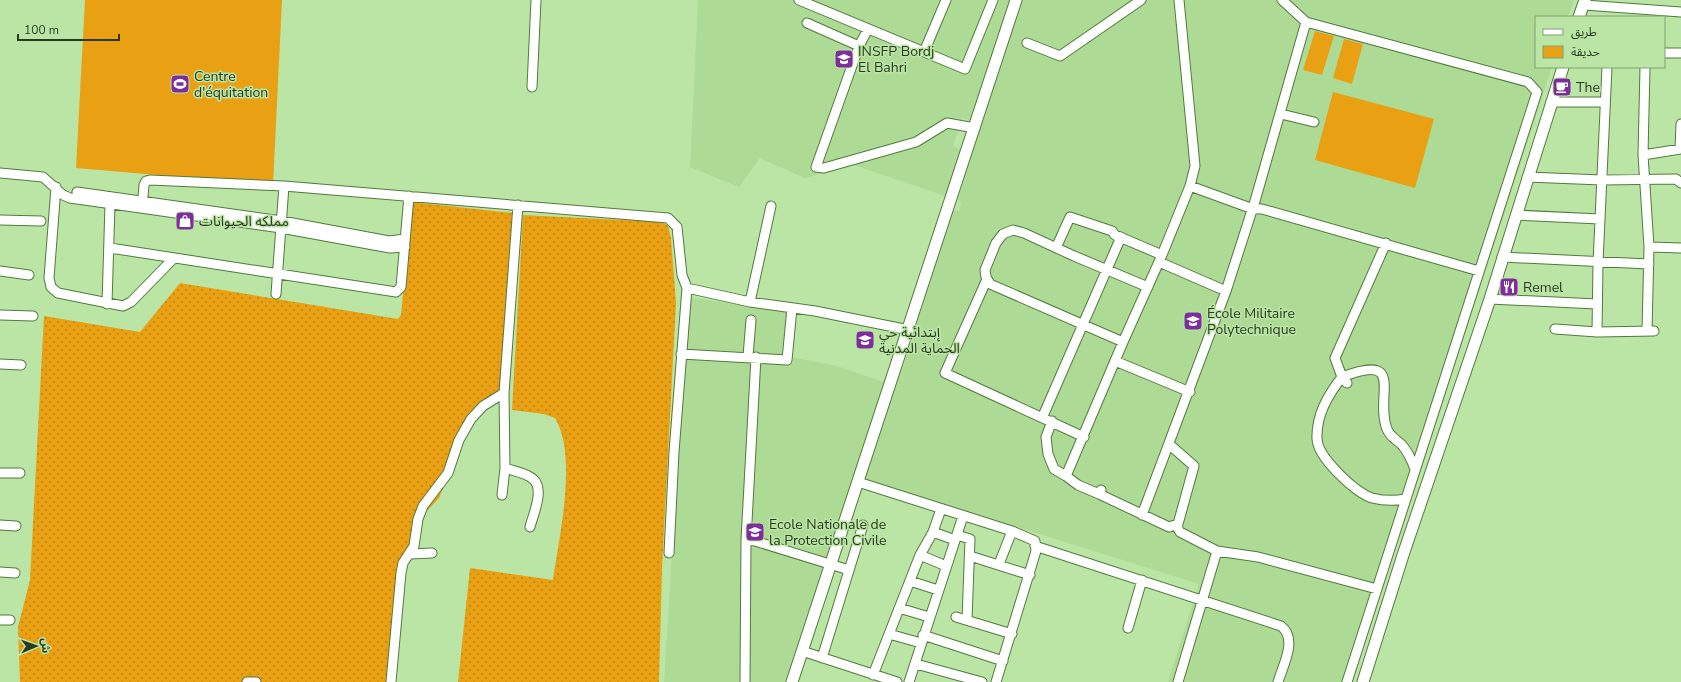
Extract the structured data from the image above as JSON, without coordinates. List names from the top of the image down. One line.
{"places":{"school or university":["INSFP Bordj El Bahri","École Militaire Polytechnique","إبتدائية حي الحماية المدنية","Ecole Nationale de la Protection Civile"],"sports":["Centre d'équitation"],"cafe":["The"],"shop":["مملكه الحيوانات"],"restaurant":["Remel"]},"legend":["طريق","حديقة"],"scale_bar":"100 m","north":"right"}
